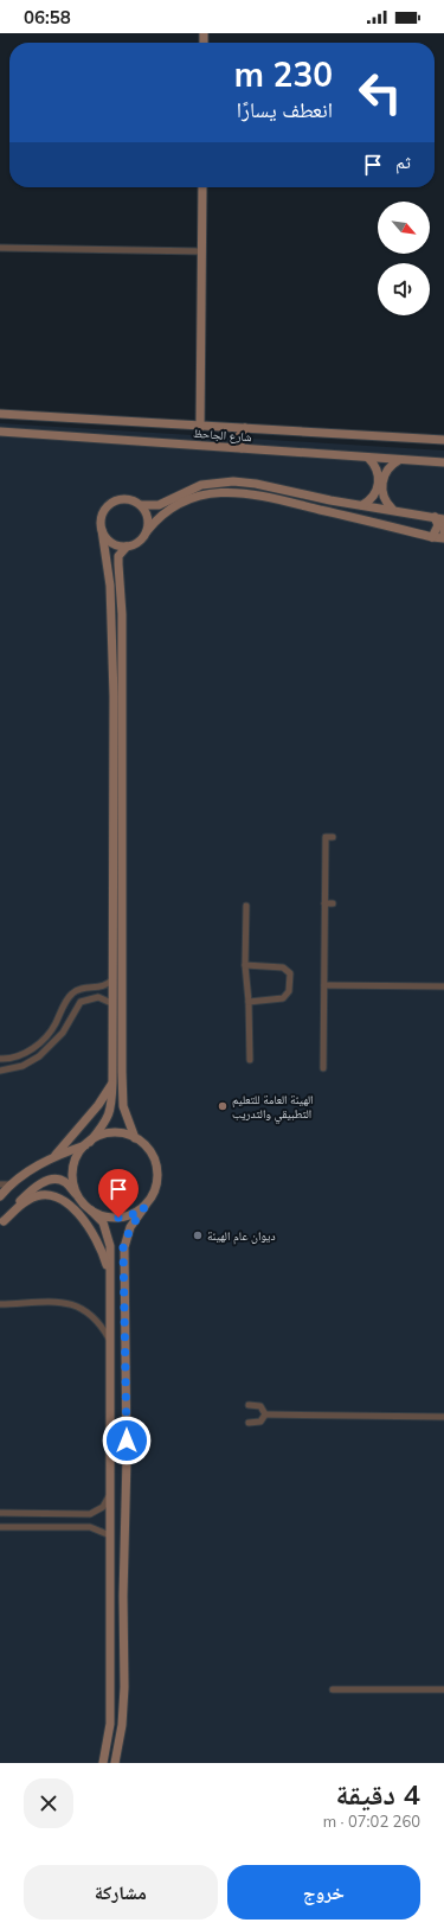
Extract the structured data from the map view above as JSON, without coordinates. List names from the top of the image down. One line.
{"streets":{"street":["شارع الجاحظ"]},"places":["الهيئة العامة للتعليم التطبيقي والتدريب","ديوان عام الهيئة"],"north":"bottom right","page":{"status":"06:58","turn":["230 m","انعطف يسارًا"],"then":"ثم","heading":["4 دقيقة","260 m · 07:02"],"buttons":["خروج","مشاركة"]}}
